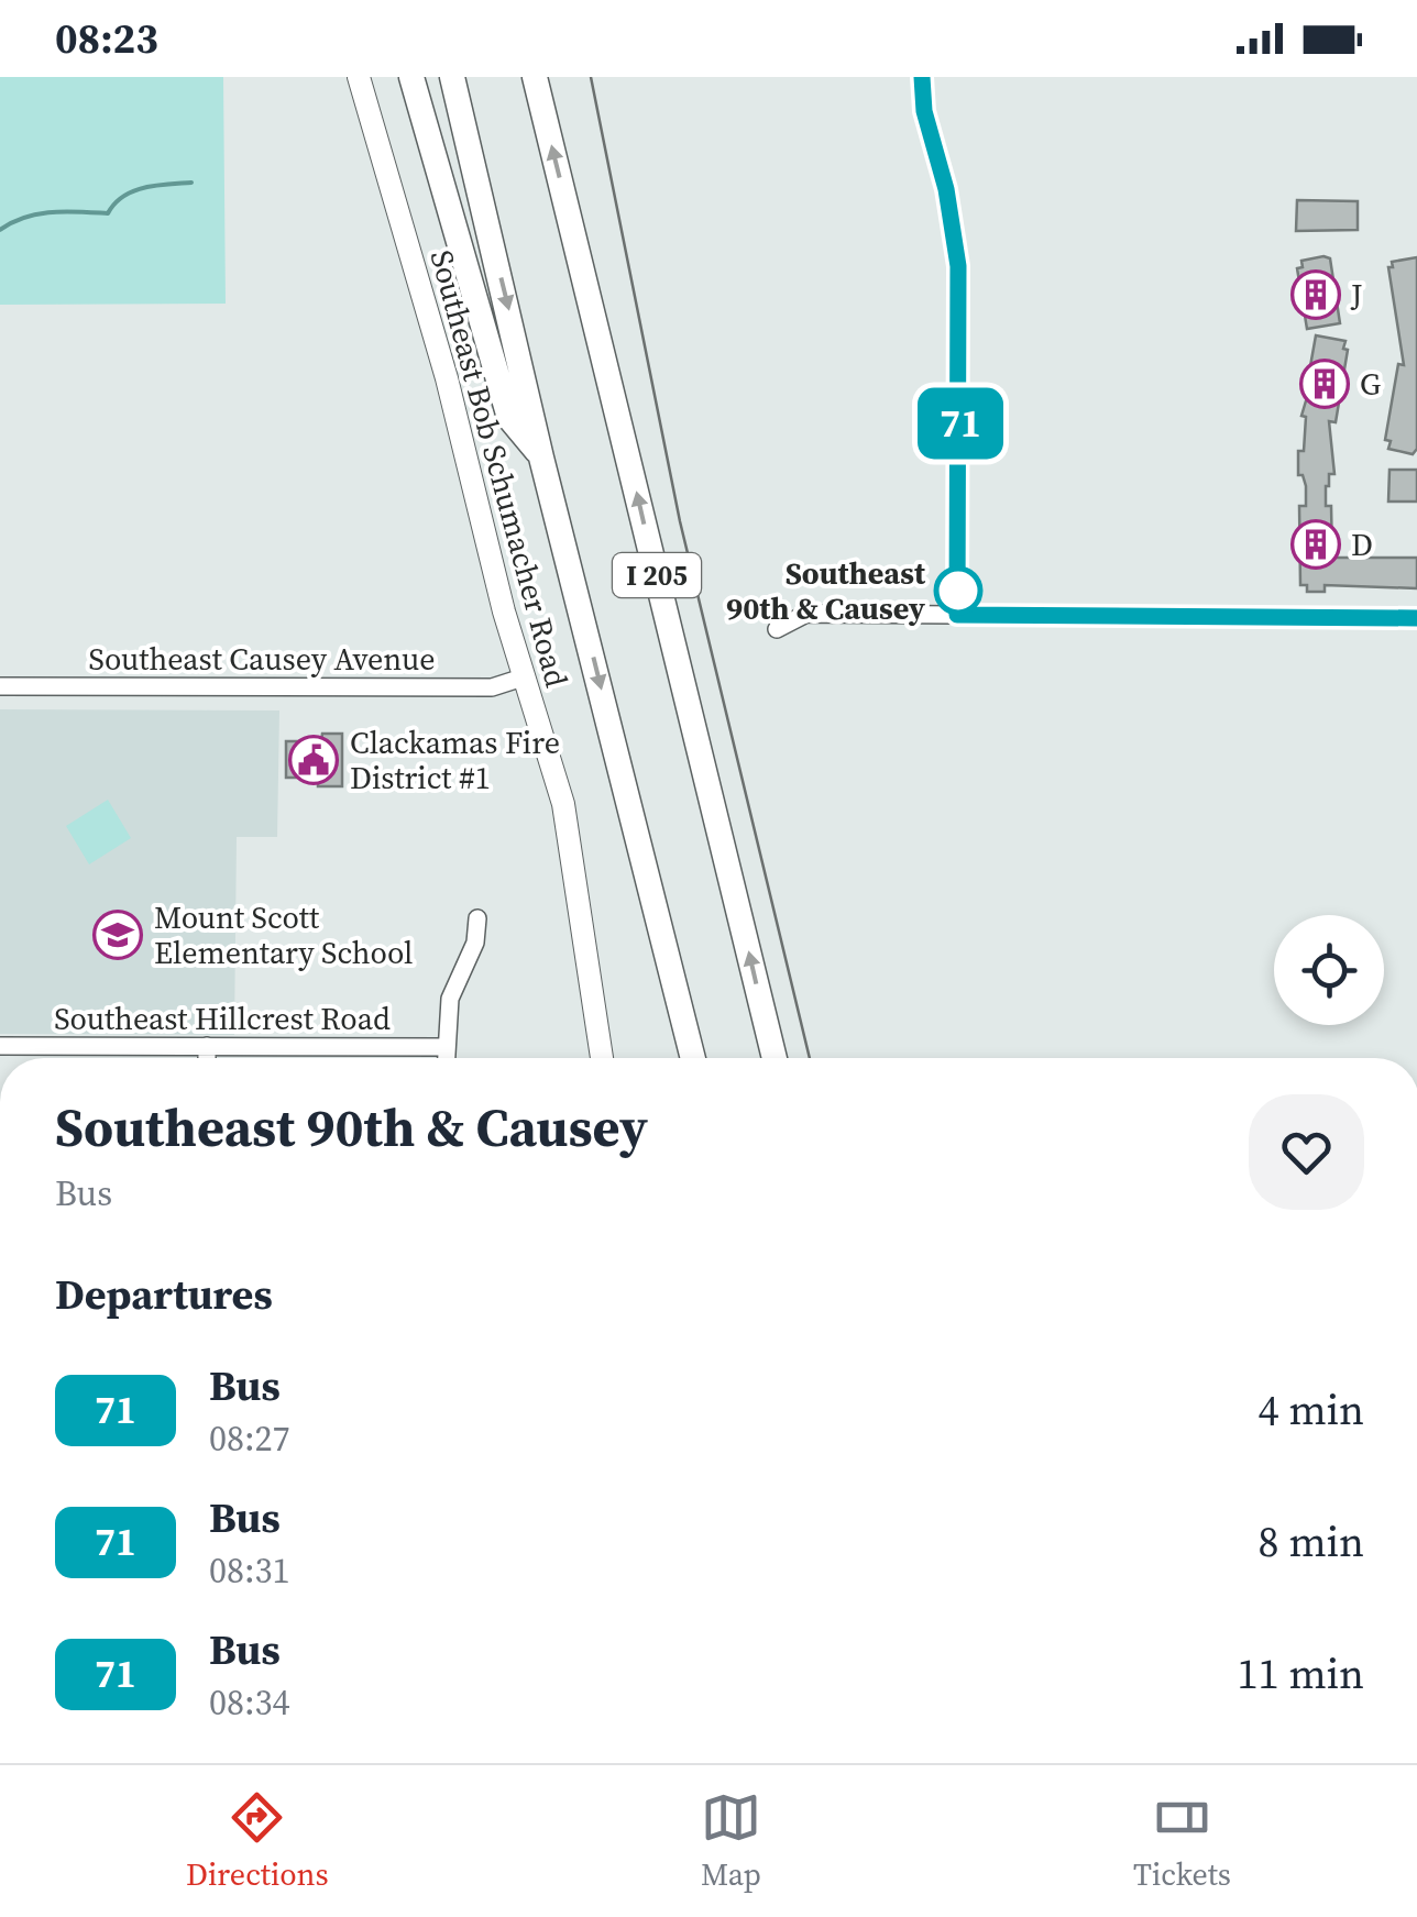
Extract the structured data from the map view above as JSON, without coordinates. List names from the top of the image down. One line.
{"streets":{"highway":["I 205"],"main road":["Southeast Bob Schumacher Road"],"street":["Southeast Causey Avenue","Southeast Hillcrest Road"]},"crossings":[["Southeast Bob Schumacher Road","Southeast Causey Avenue"]],"places":{"building":["J","G","D"],"other":["Southeast 90th & Causey"],"public building":["Clackamas Fire District #1"],"school or university":["Mount Scott Elementary School"]},"lines":["bus line 71"],"page":{"status":"08:23","on_map":"71","heading":[["Southeast 90th & Causey","Bus"],"Departures"],"list":[{"mark":"71","name":"Bus","note":"08:27","value":"4 min"},{"mark":"71","name":"Bus","note":"08:31","value":"8 min"},{"mark":"71","name":"Bus","note":"08:34","value":"11 min"}],"tabs":["Directions","Map","Tickets"]}}
